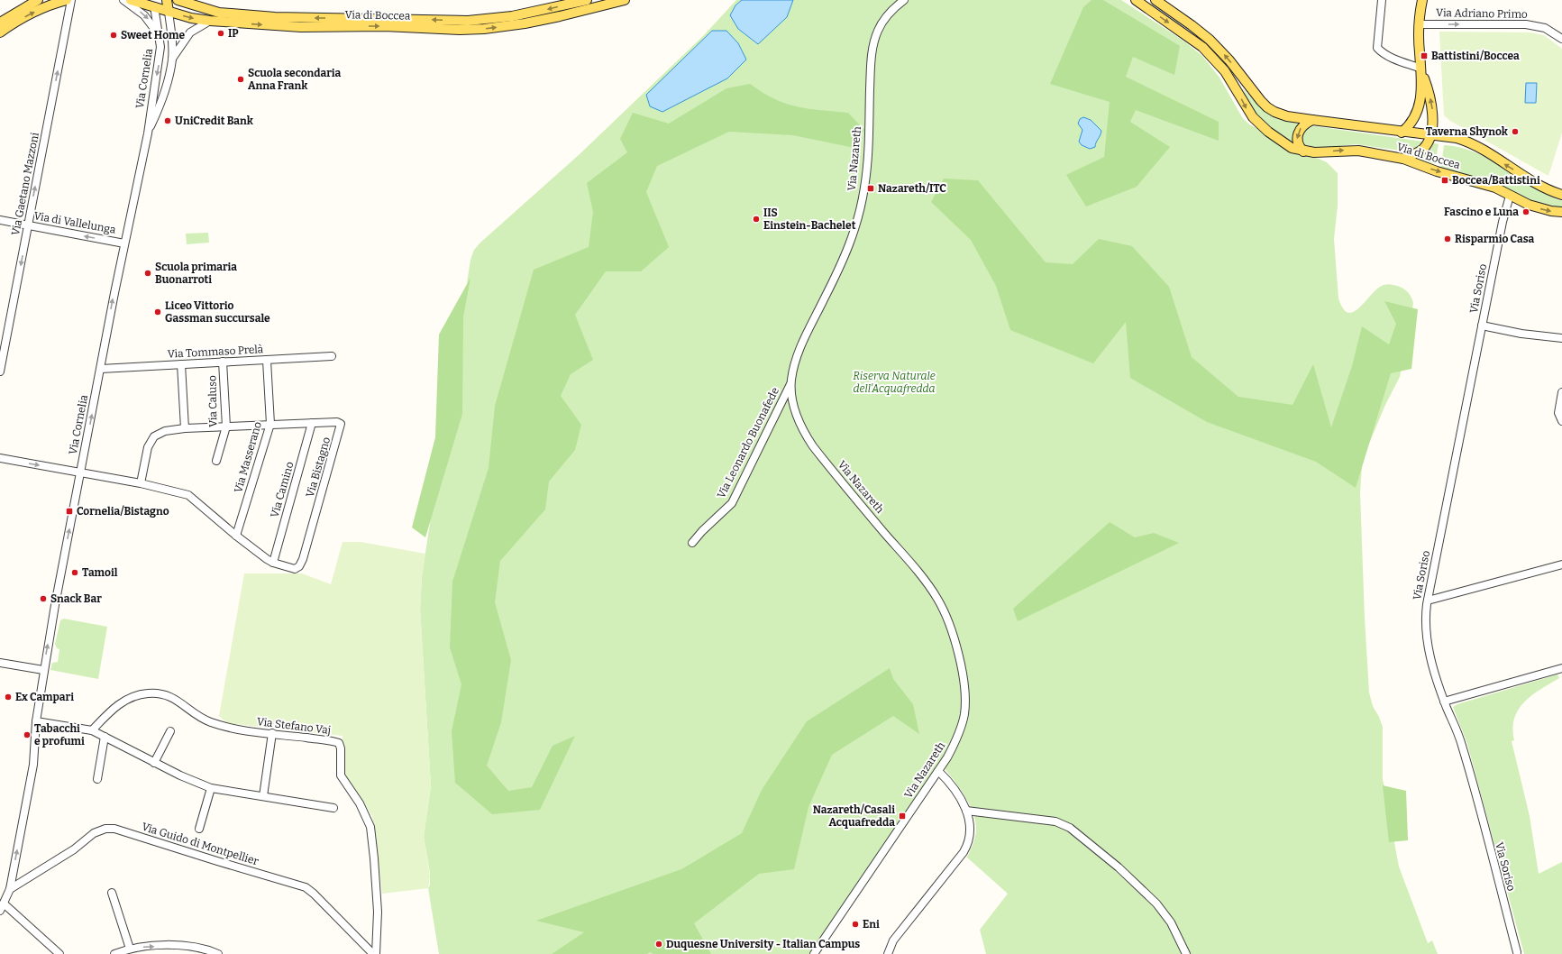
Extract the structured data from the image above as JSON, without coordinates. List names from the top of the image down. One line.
{"streets":{"main road":["Via di Boccea"],"street":["Via Adriano Primo","Via Cornelia","Via Nazareth","Via Gaetano Mazzoni","Via di Vallelunga","Via Soriso","Via Tommaso Prelà","Via Caluso","Via Leonardo Buonafede","Via Masserano","Via Bistagno","Via Camino","Via Stefano Vaj","Via Guido di Montpellier"]},"crossings":[["Via di Boccea","Via Cornelia"],["Via di Boccea","Via Soriso"],["Via Cornelia","Via di Vallelunga"],["Via Cornelia","Via Tommaso Prelà"],["Via Cornelia","Via Bistagno"],["Via Cornelia","Via Guido di Montpellier"],["Via Nazareth","Via Leonardo Buonafede"],["Via Gaetano Mazzoni","Via di Vallelunga"],["Via Tommaso Prelà","Via Caluso"],["Via Tommaso Prelà","Via Masserano"],["Via Caluso","Via Bistagno"],["Via Masserano","Via Bistagno"],["Via Bistagno","Via Camino"],["Via Stefano Vaj","Via Guido di Montpellier"]],"one_way":["Via Adriano Primo","Via di Vallelunga"],"parks":["Riserva Naturale dell'Acquafredda"],"places":{"other":["IP","Sweet Home","Scuola secondaria Anna Frank","UniCredit Bank","Taverna Shynok","Fascino e Luna","IIS Einstein-Bachelet","Risparmio Casa","Scuola primaria Buonarroti","Liceo Vittorio Gassman succursale","Tamoil","Snack Bar","Ex Campari","Tabacchi e profumi","Eni","Duquesne University - Italian Campus"],"transit":["Battistini/Boccea","Boccea/Battistini","Nazareth/ITC","Cornelia/Bistagno","Nazareth/Casali Acquafredda"]}}
